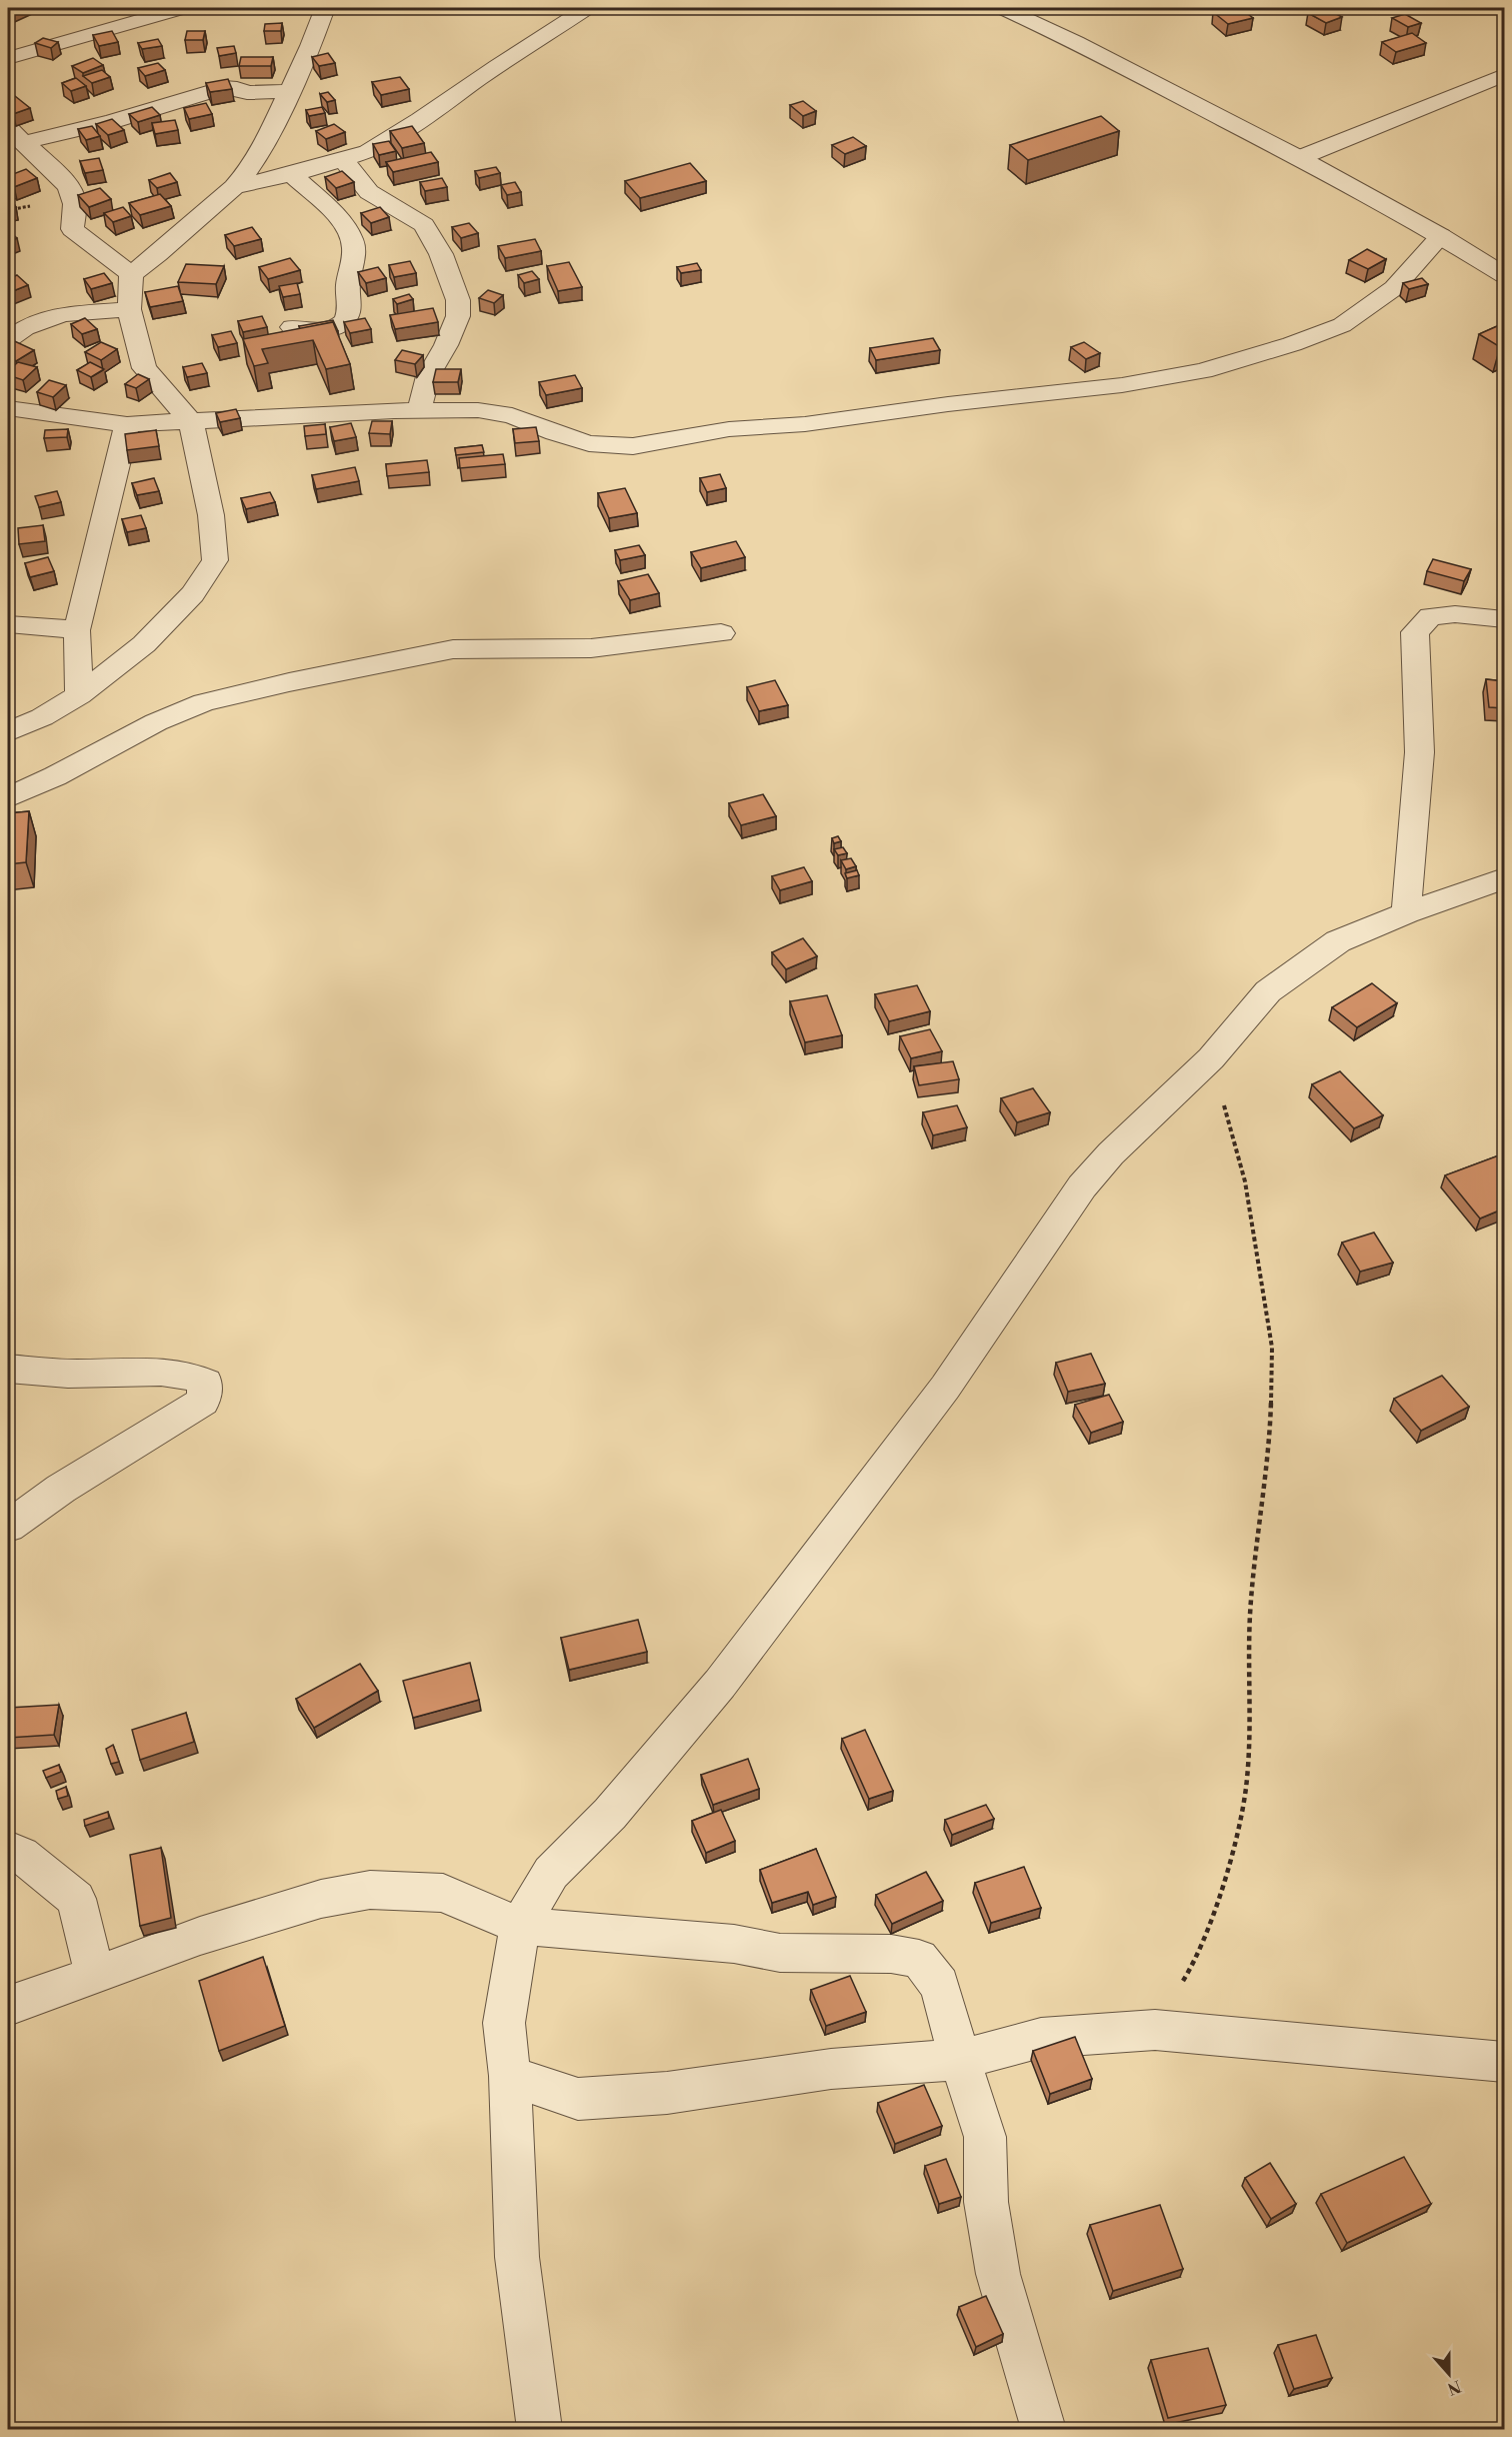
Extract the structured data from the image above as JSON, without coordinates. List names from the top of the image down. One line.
{"north":"bottom"}
